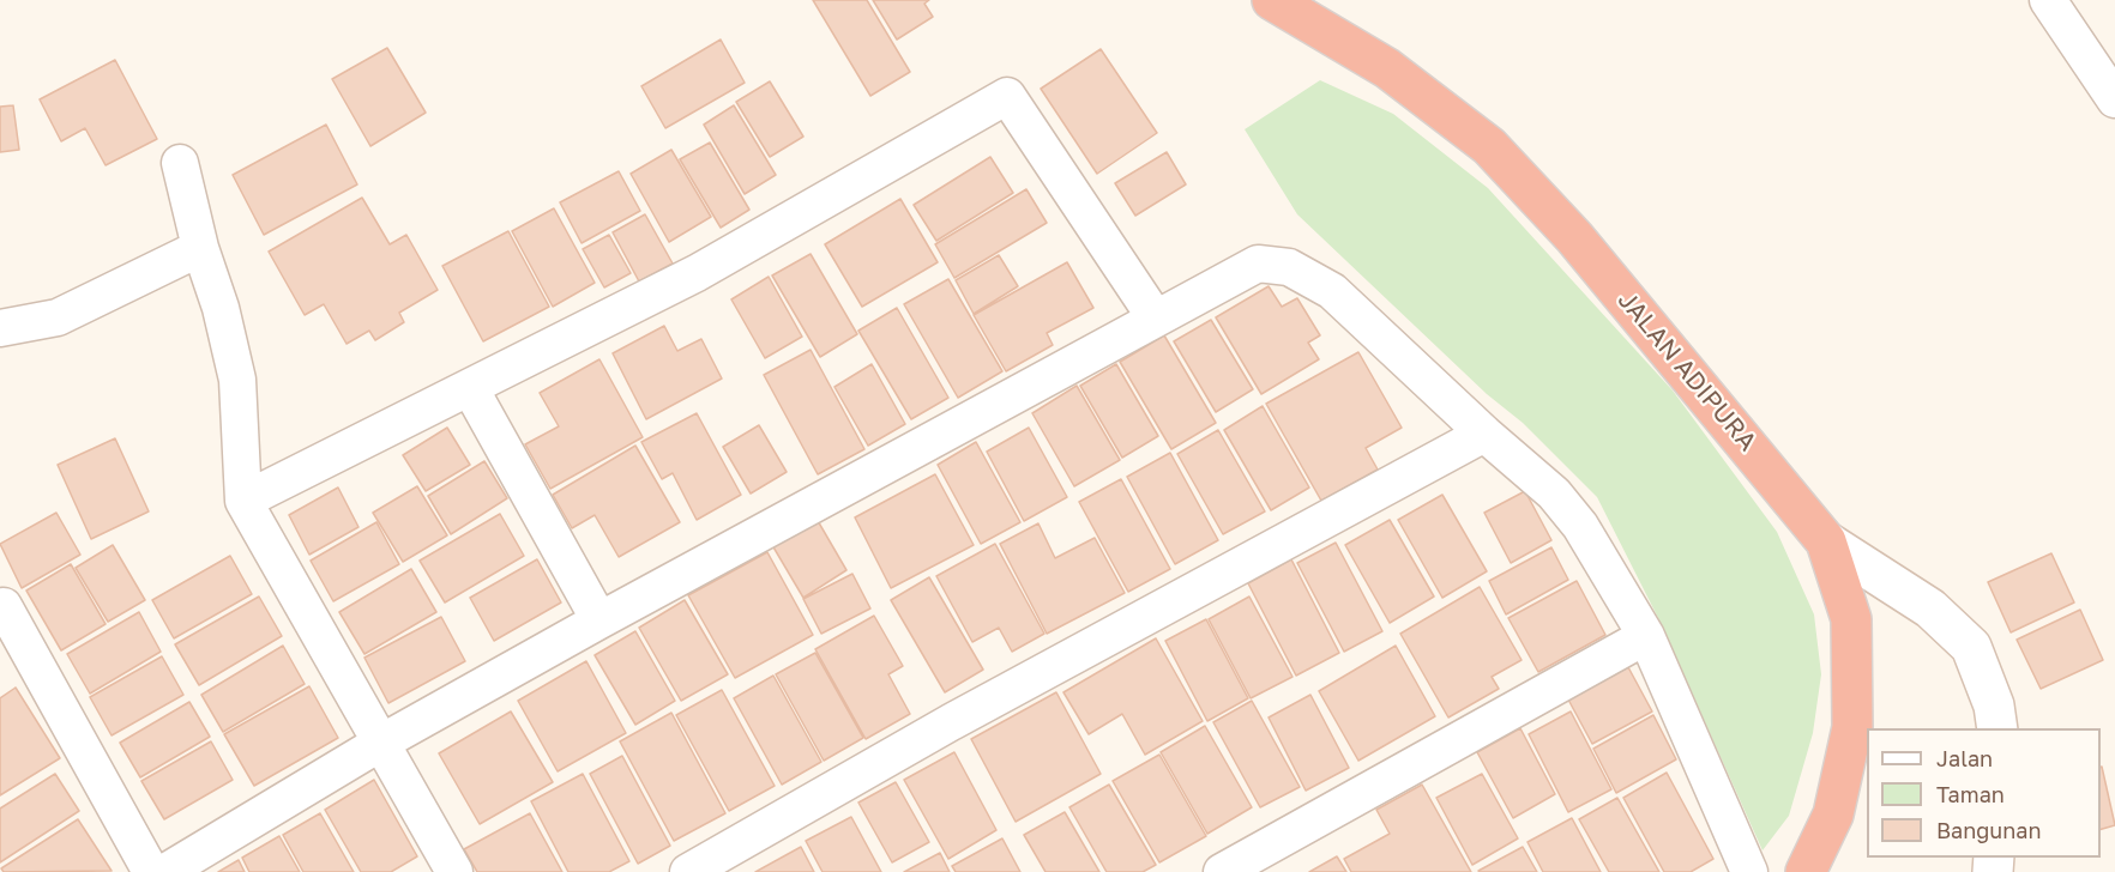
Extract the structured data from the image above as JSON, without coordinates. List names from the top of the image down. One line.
{"streets":{"highway":["JALAN ADIPURA"]},"legend":["Jalan","Taman","Bangunan"]}
